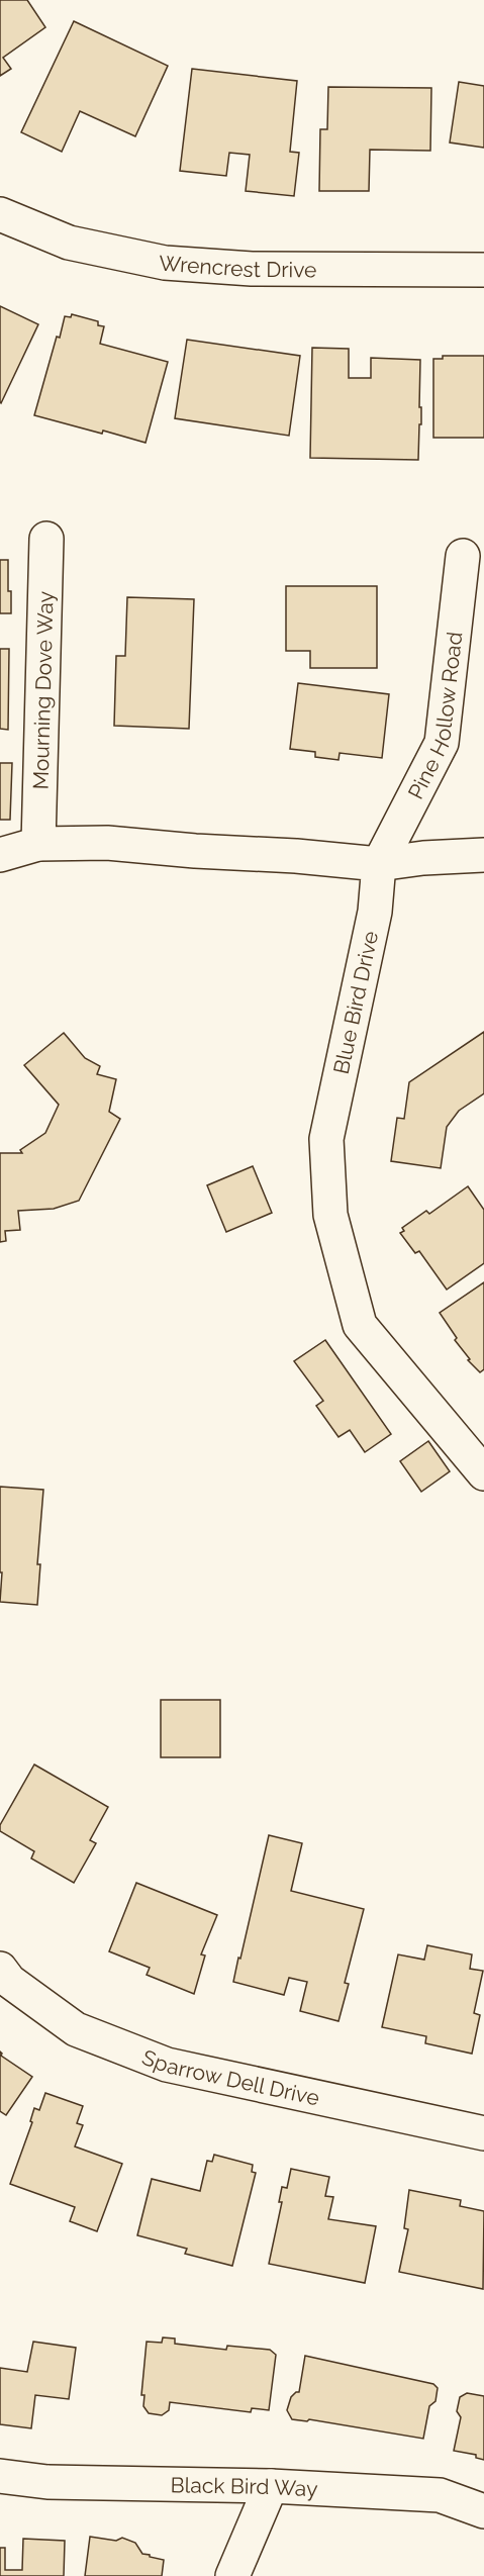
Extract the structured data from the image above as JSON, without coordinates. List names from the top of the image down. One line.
{"streets":{"street":["Wrencrest Drive","Mourning Dove Way","Pine Hollow Road","Blue Bird Drive","Sparrow Dell Drive","Black Bird Way"]},"crossings":[["Pine Hollow Road","Blue Bird Drive"]]}
